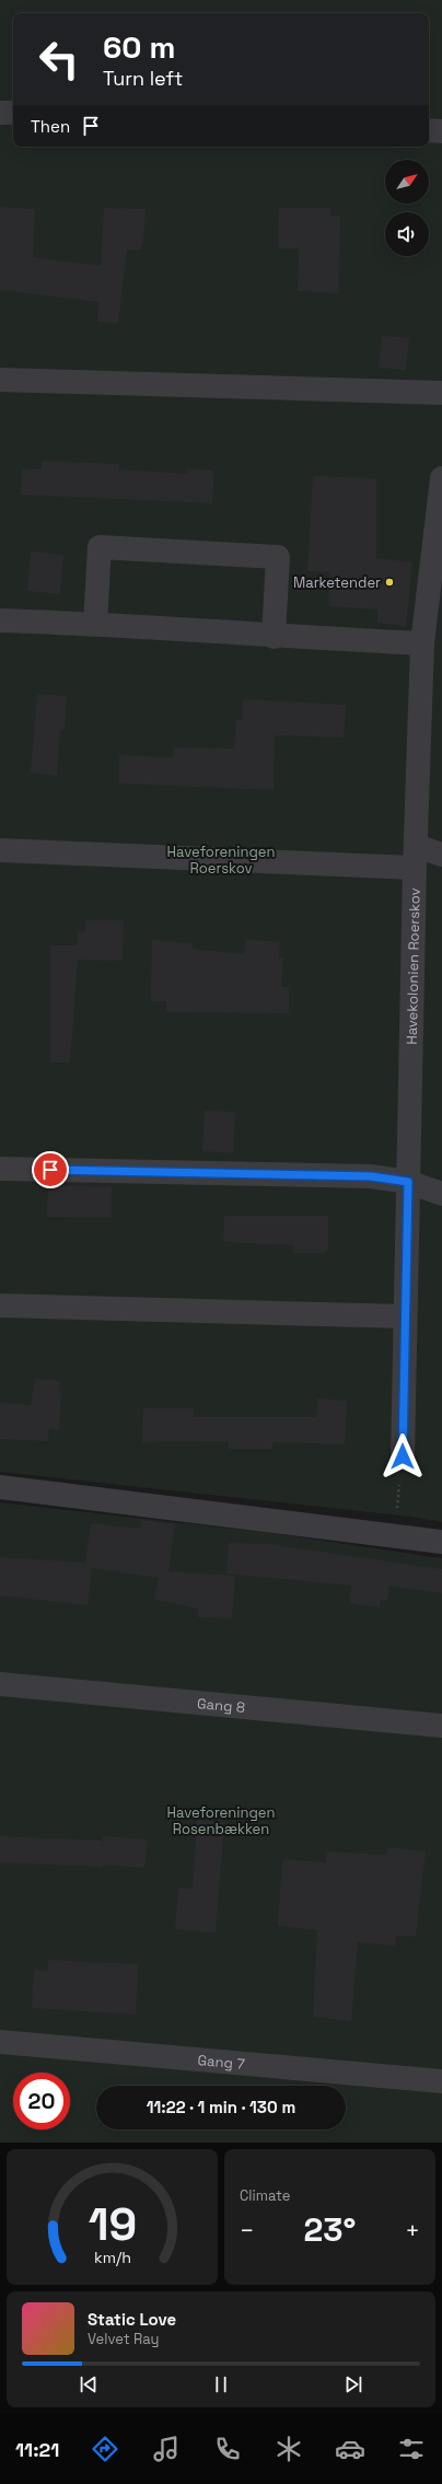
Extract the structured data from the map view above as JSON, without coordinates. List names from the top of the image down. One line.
{"streets":{"lane":["Havekolonien Roerskov","Gang 8","Gang 7"]},"parks":["Haveforeningen Roerskov","Haveforeningen Rosenbækken"],"places":["Marketender"],"north":"top right","page":{"turn":["60 m","Turn left"],"then":"Then","limit":"20","trip":"11:22 · 1 min · 130 m","tile":"Climate","heat":["−","23°","+"],"song":["Static Love","Velvet Ray"],"tabs":"11:21","gauge":["19","km/h"]}}
